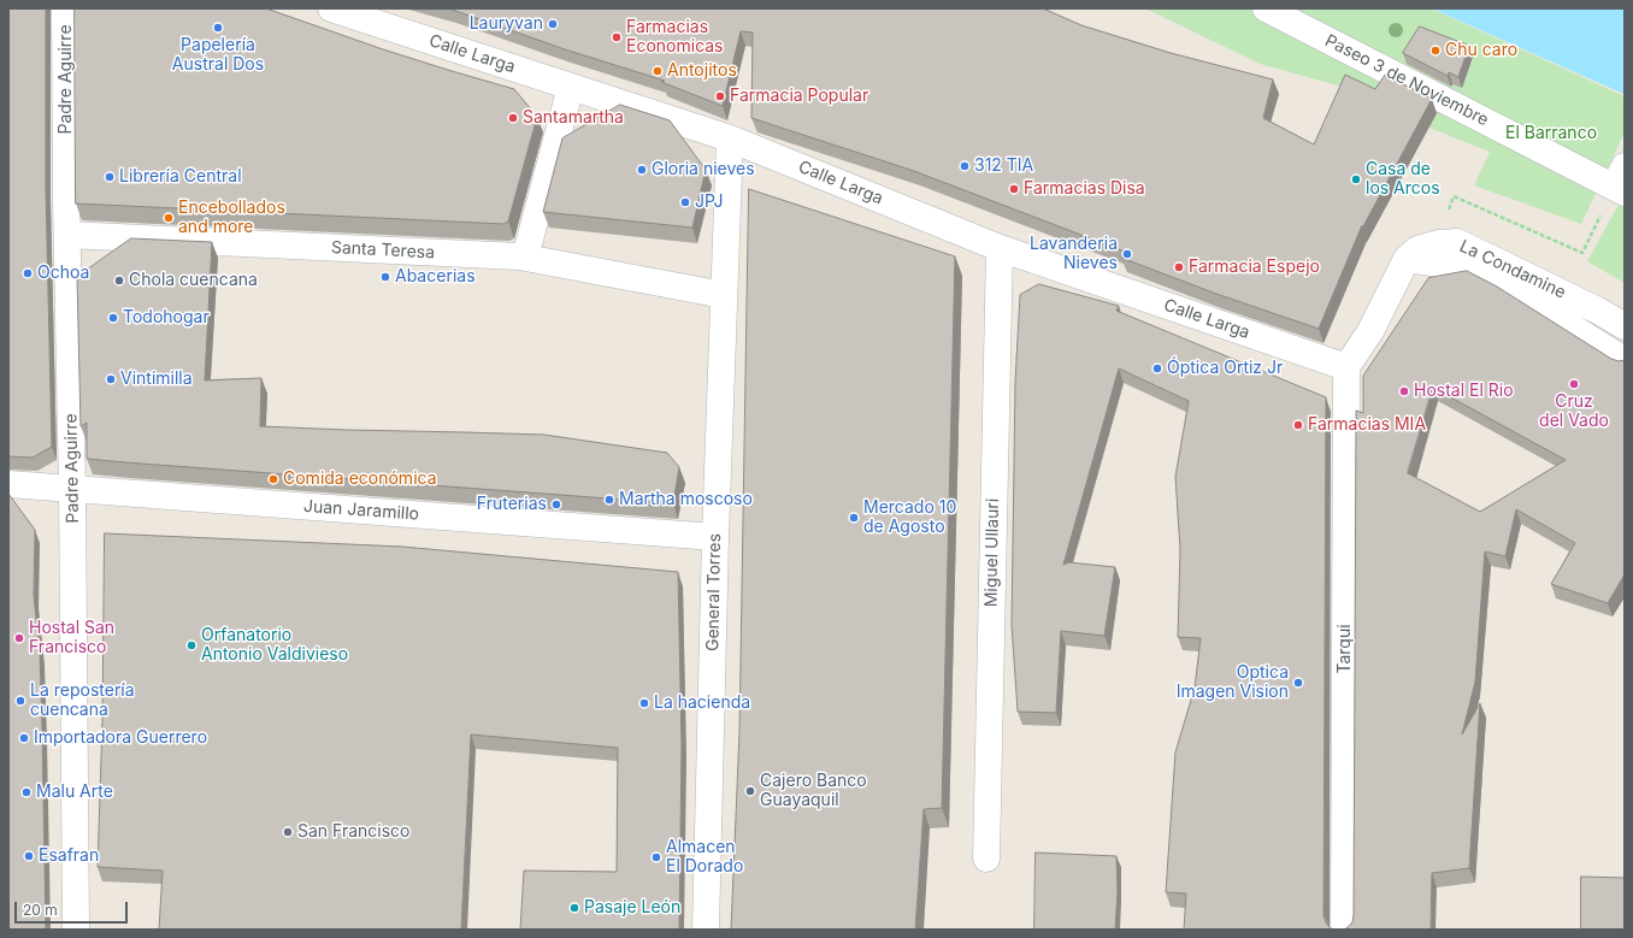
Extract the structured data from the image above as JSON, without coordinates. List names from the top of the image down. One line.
{"streets":{"street":["Calle Larga","Padre Aguirre","Paseo 3 de Noviembre","Santa Teresa","La Condamine","Juan Jaramillo","Miguel Ullauri","General Torres","Tarqui"]},"crossings":[["Calle Larga","Miguel Ullauri"],["Calle Larga","General Torres"],["Calle Larga","Tarqui"],["Padre Aguirre","Santa Teresa"],["Padre Aguirre","Juan Jaramillo"],["Santa Teresa","General Torres"],["Juan Jaramillo","General Torres"]],"parks":["El Barranco"],"places":["Lauryvan","Papelería Austral Dos","Farmacias Economicas","Chu caro","Antojitos","Farmacia Popular","Santamartha","312 TIA","Gloria nieves","Librería Central","Casa de los Arcos","Farmacias Disa","JPJ","Encebollados and more","Lavanderia Nieves","Farmacia Espejo","Ochoa","Abacerias","Chola cuencana","Todohogar","Óptica Ortiz Jr","Vintimilla","Cruz del Vado","Hostal El Rio","Farmacias MIA","Comida económica","Martha moscoso","Fruterias","Mercado 10 de Agosto","Hostal San Francisco","Orfanatorio Antonio Valdivieso","Optica Imagen Vision","La repostería cuencana","La hacienda","Importadora Guerrero","Cajero Banco Guayaquil","Malu Arte","San Francisco","Esafran","Almacen El Dorado","Pasaje León"],"scale_bar":"20 m"}
